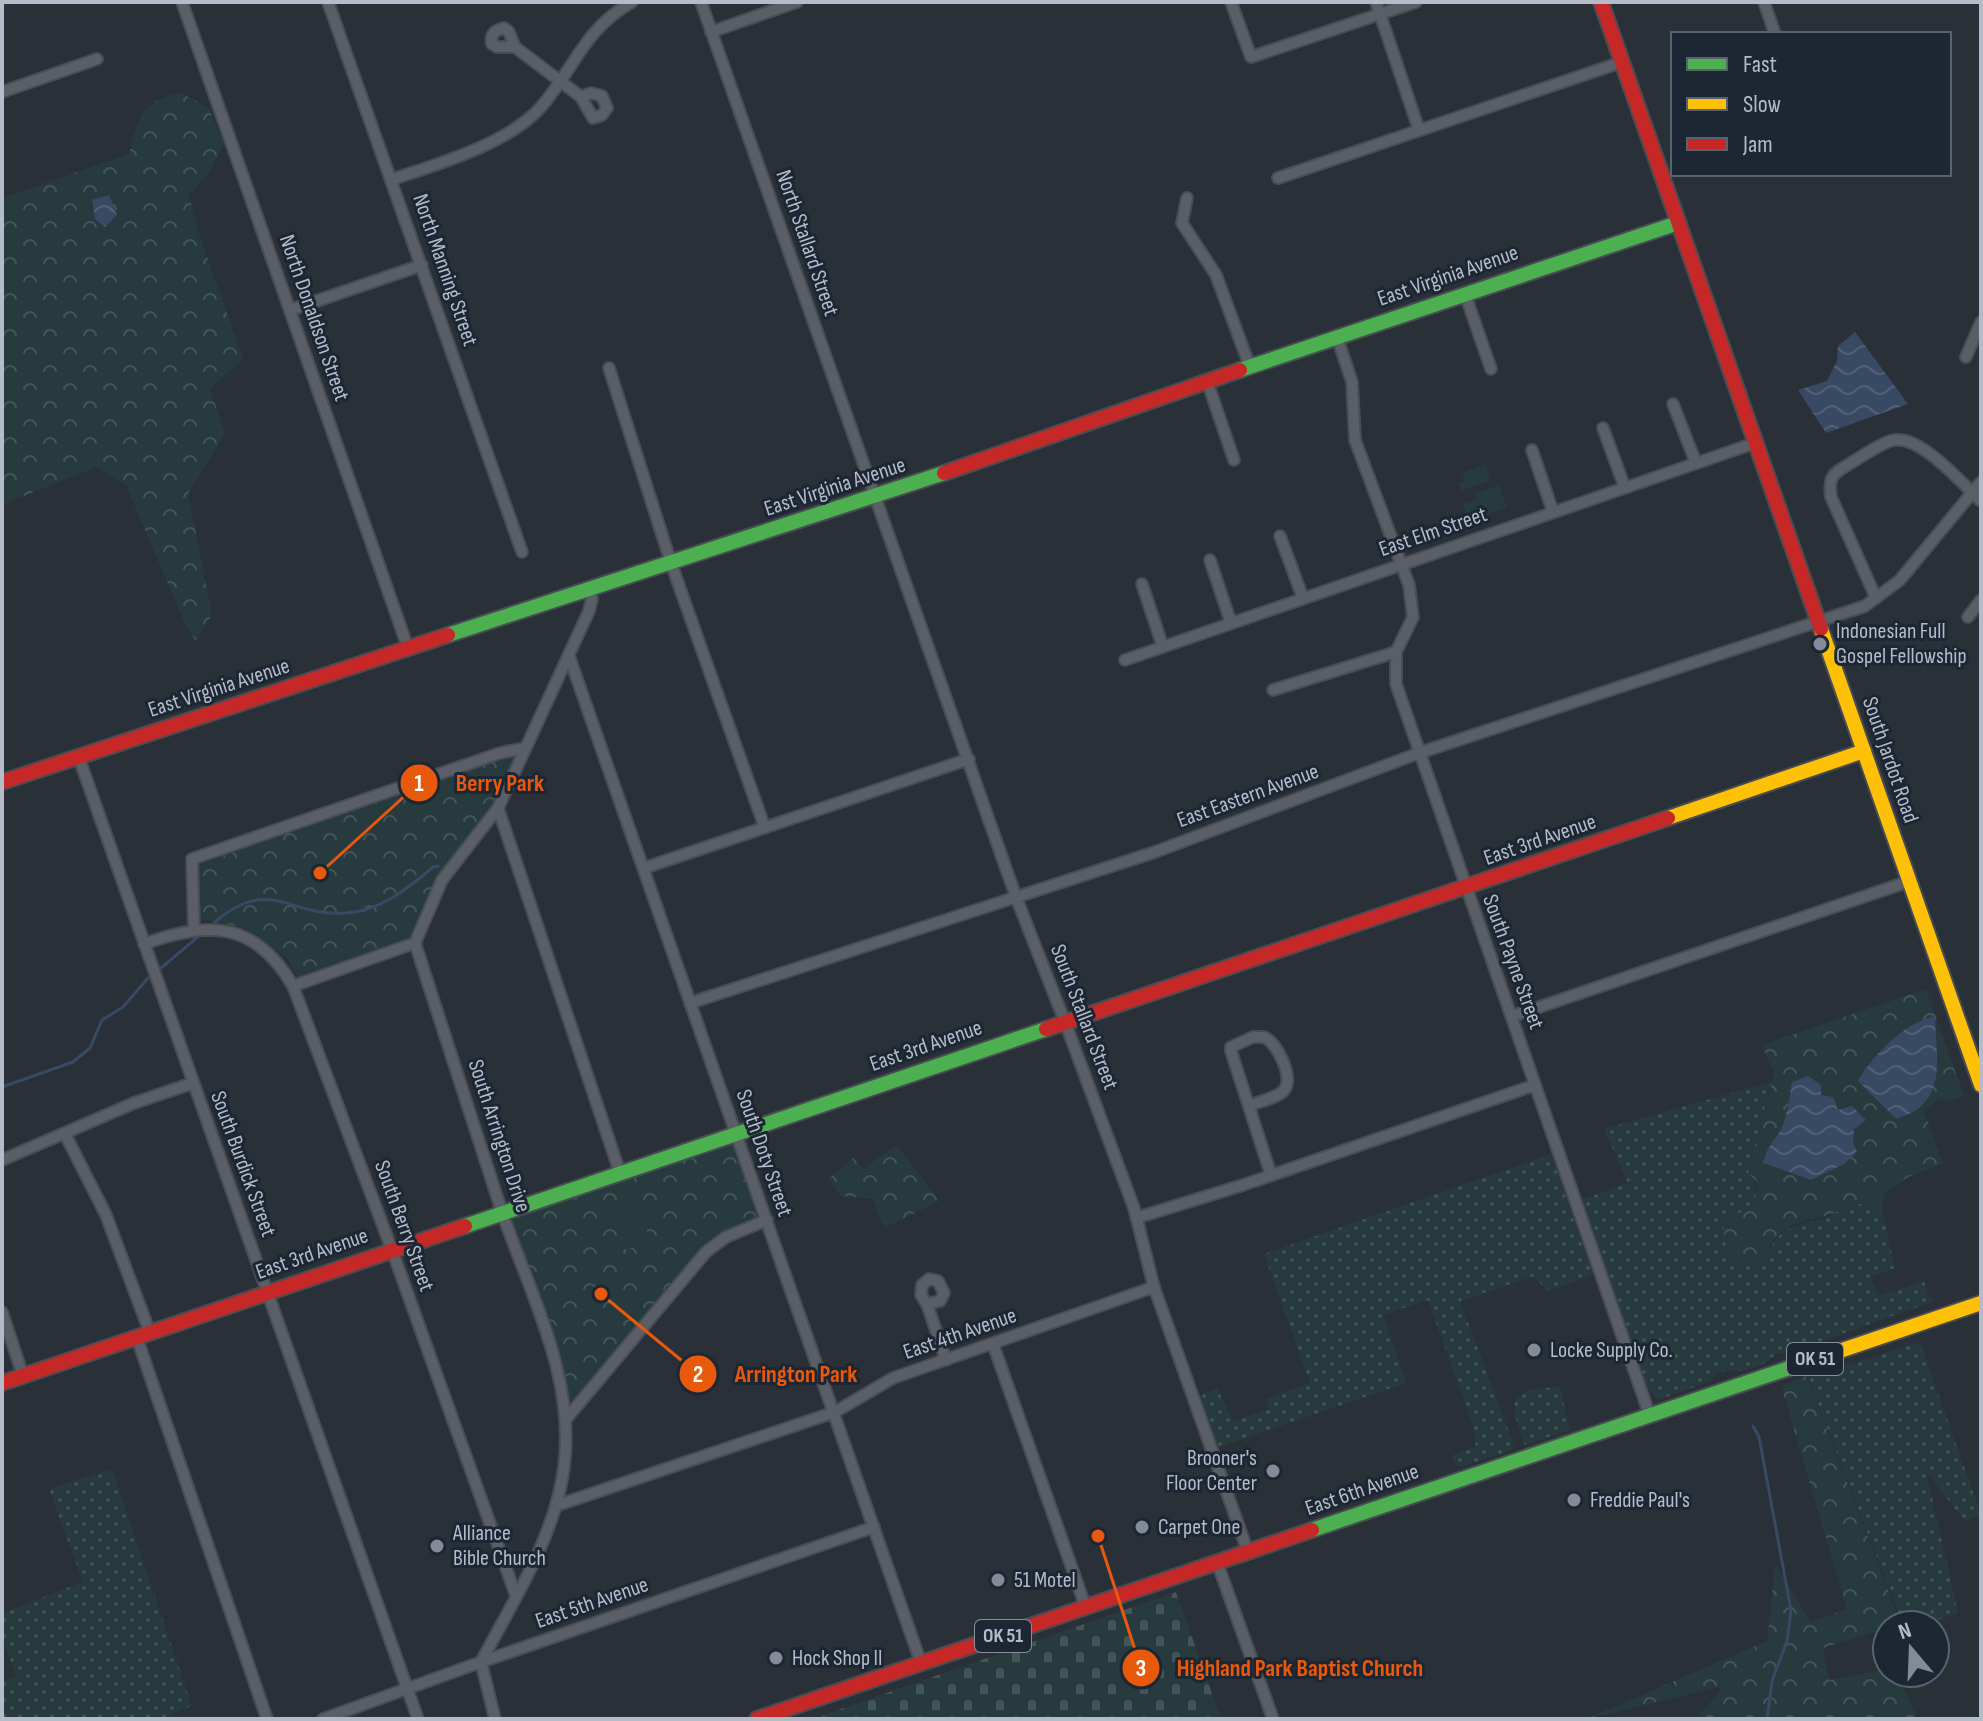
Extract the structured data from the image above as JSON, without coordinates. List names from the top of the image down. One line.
{"streets":{"street":["North Stallard Street","North Manning Street","East Virginia Avenue","North Donaldson Street","East Elm Street","South Jardot Road","East Eastern Avenue","East 3rd Avenue","South Payne Street","South Stallard Street","South Arrington Drive","South Doty Street","South Burdick Street","South Berry Street","East 4th Avenue","OK 51","East 6th Avenue","East 5th Avenue"]},"crossings":[["North Stallard Street","East Virginia Avenue"],["North Stallard Street","South Stallard Street"],["East Virginia Avenue","North Donaldson Street"],["East Virginia Avenue","South Jardot Road"],["East Virginia Avenue","South Payne Street"],["East Virginia Avenue","South Stallard Street"],["East Virginia Avenue","South Burdick Street"],["East Elm Street","South Jardot Road"],["East Elm Street","South Payne Street"],["South Jardot Road","East Eastern Avenue"],["South Jardot Road","East 3rd Avenue"],["East Eastern Avenue","South Payne Street"],["East Eastern Avenue","South Stallard Street"],["East Eastern Avenue","South Doty Street"],["East 3rd Avenue","South Payne Street"],["East 3rd Avenue","South Stallard Street"],["East 3rd Avenue","South Arrington Drive"],["East 3rd Avenue","South Doty Street"],["East 3rd Avenue","South Burdick Street"],["East 3rd Avenue","South Berry Street"],["South Payne Street","East 6th Avenue"],["South Stallard Street","East 4th Avenue"],["South Stallard Street","East 6th Avenue"],["South Arrington Drive","South Berry Street"],["South Arrington Drive","East 4th Avenue"],["South Arrington Drive","East 5th Avenue"],["South Doty Street","East 4th Avenue"],["South Doty Street","East 6th Avenue"],["South Doty Street","East 5th Avenue"],["South Burdick Street","South Berry Street"],["South Burdick Street","East 5th Avenue"]],"places":["Indonesian Full Gospel Fellowship","Berry Park","Arrington Park","Locke Supply Co.","Brooner's Floor Center","Freddie Paul's","Carpet One","Highland Park Baptist Church","Alliance Bible Church","51 Motel","Hock Shop II"],"legend":["Fast","Slow","Jam"],"north":"top"}
